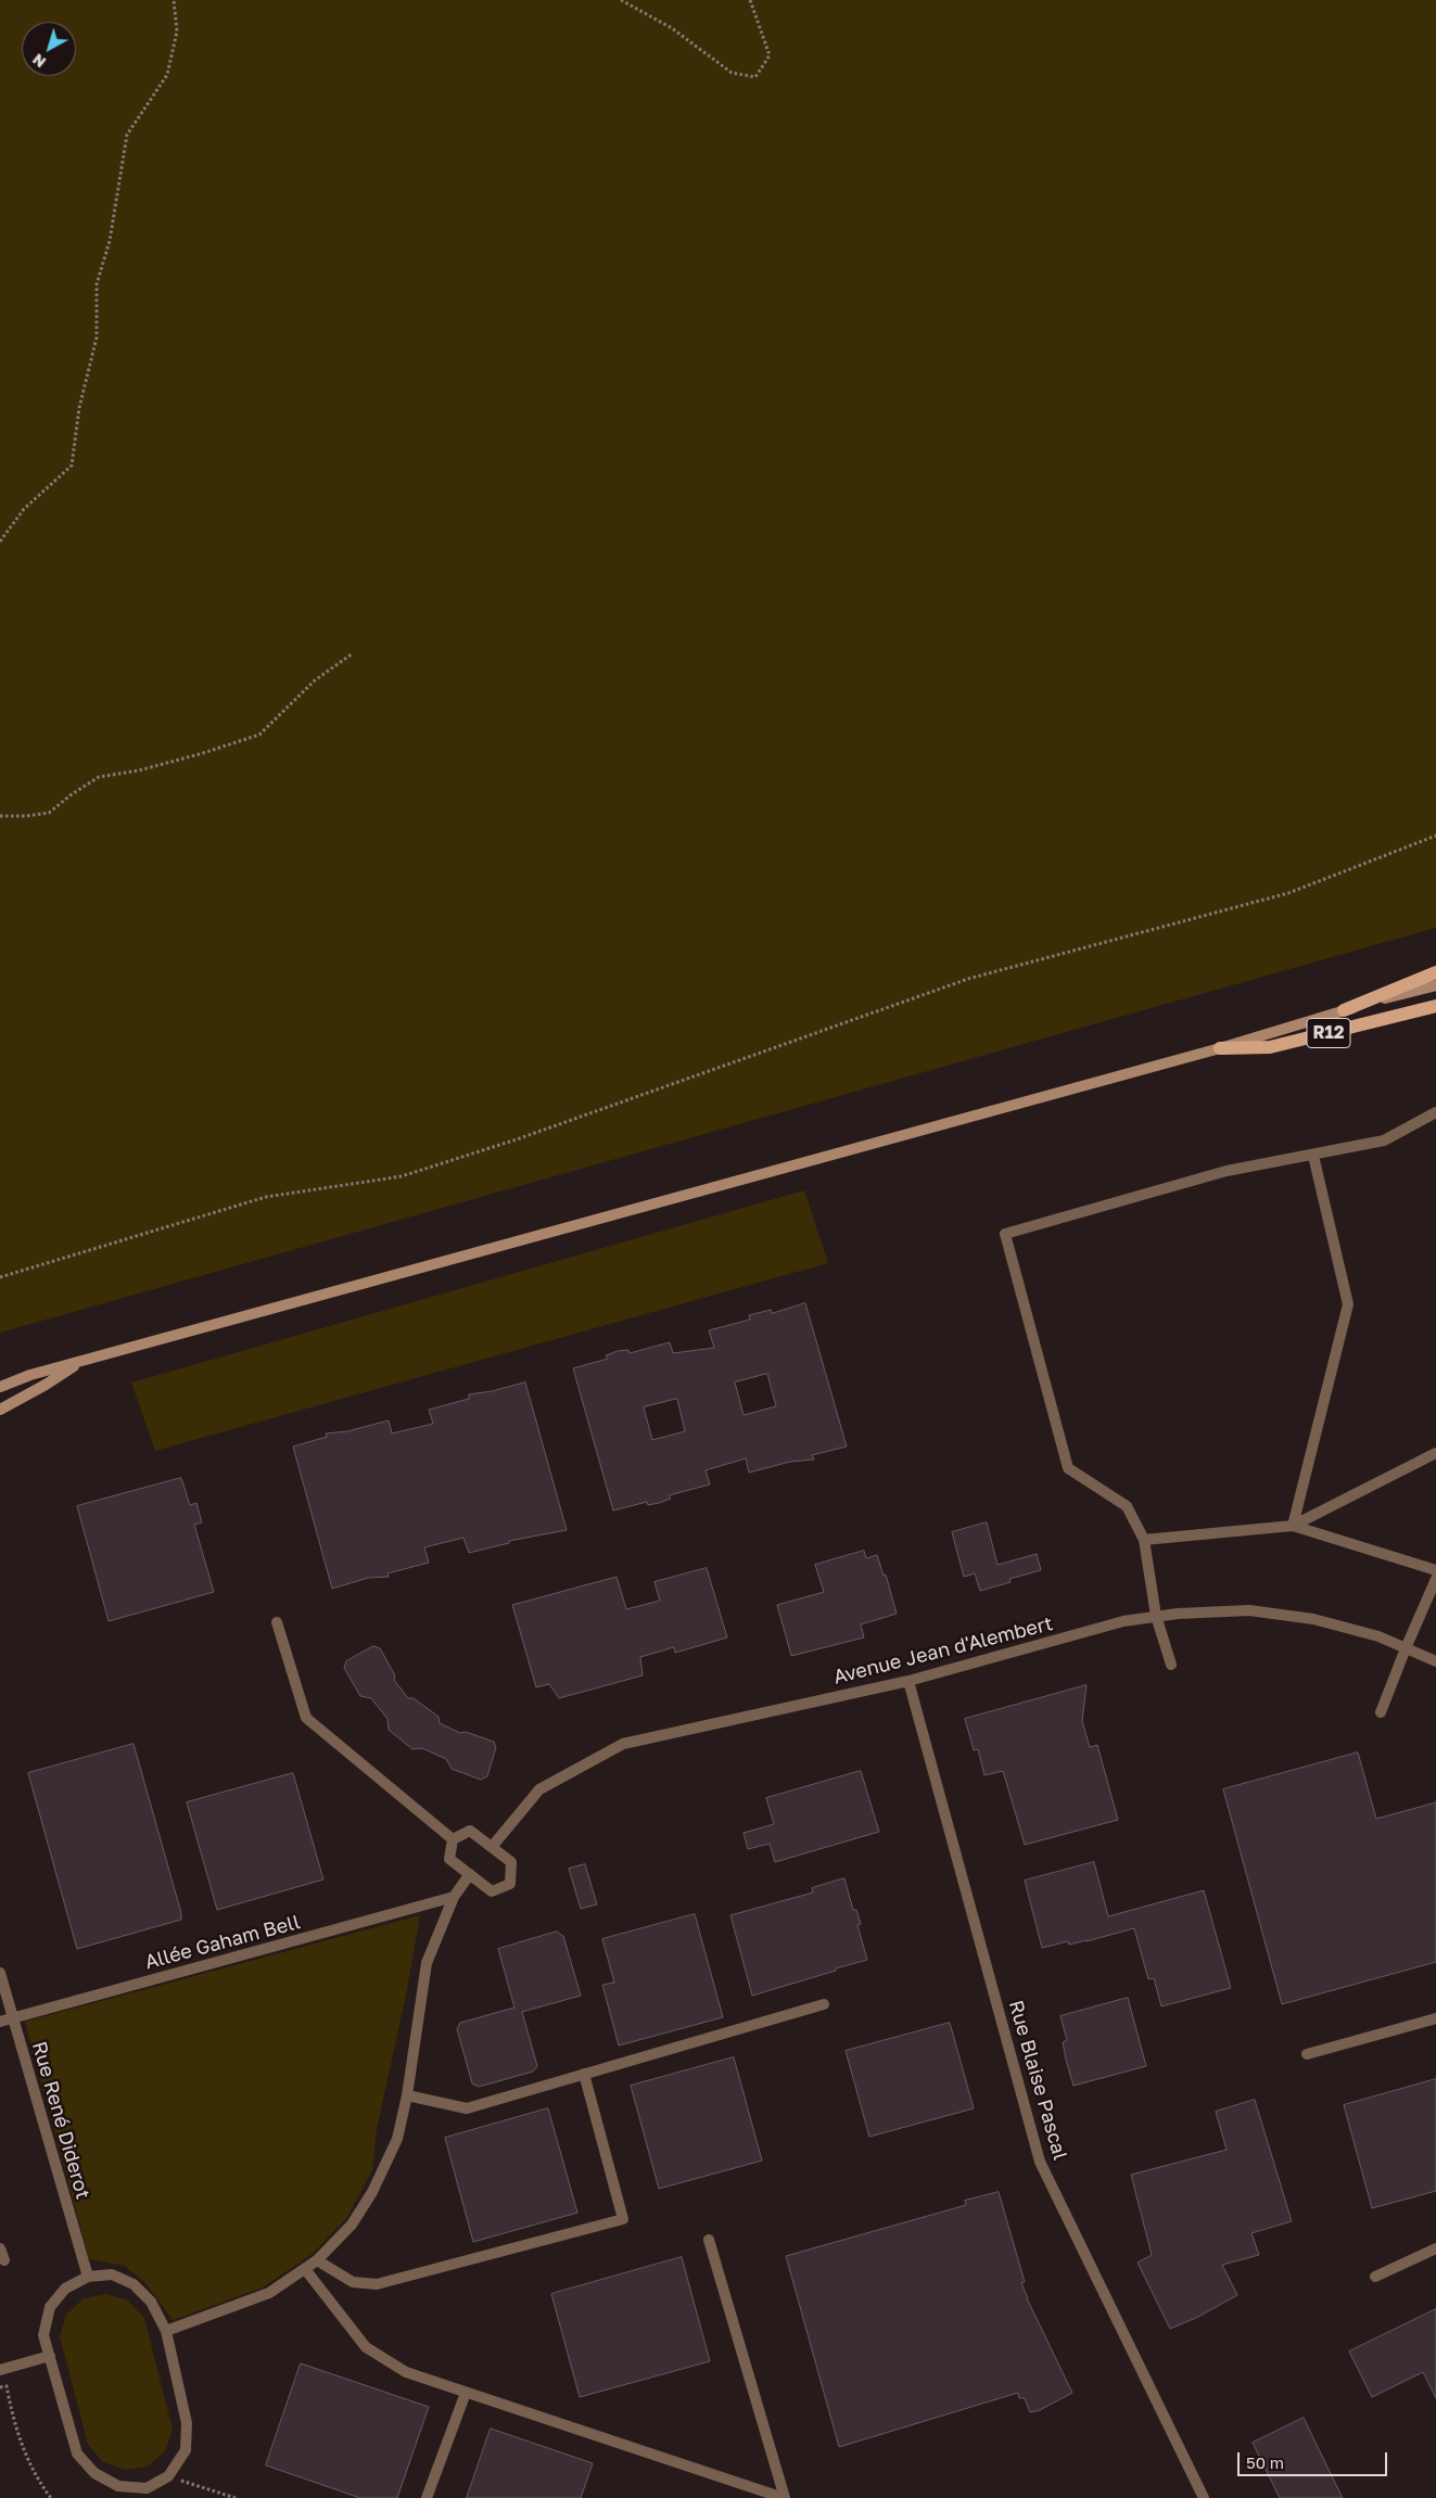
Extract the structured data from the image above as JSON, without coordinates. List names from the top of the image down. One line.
{"streets":{"main road":["R12"],"street":["Avenue Jean d'Alembert","Allée Gaham Bell","Rue Blaise Pascal","Rue René Diderot"]},"crossings":[["Avenue Jean d'Alembert","Rue Blaise Pascal"],["Allée Gaham Bell","Rue René Diderot"]],"scale_bar":"50 m","north":"bottom left"}
